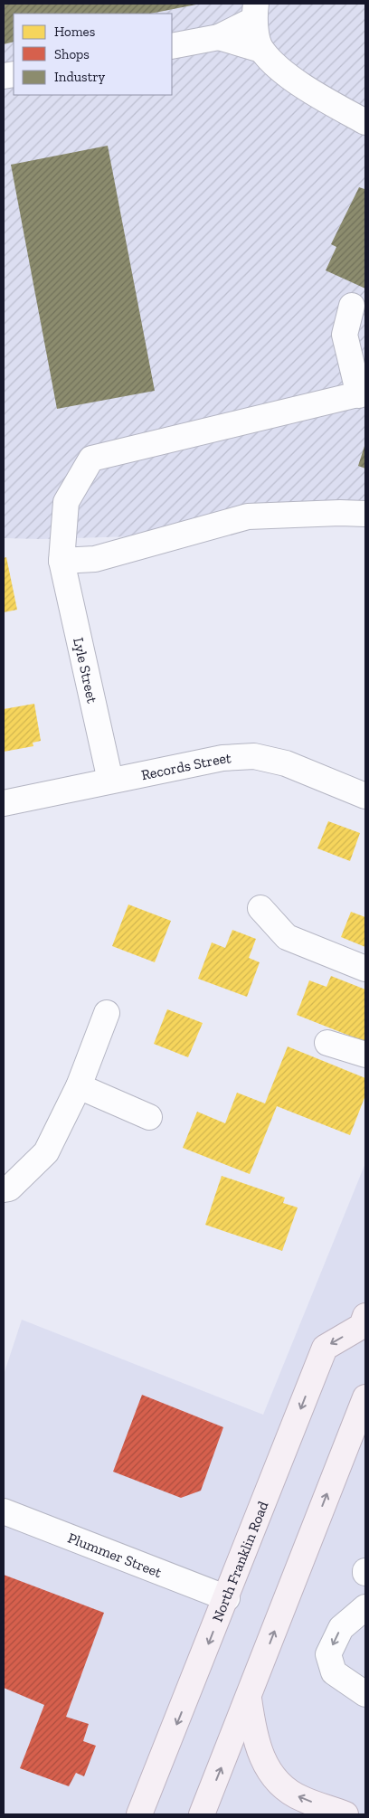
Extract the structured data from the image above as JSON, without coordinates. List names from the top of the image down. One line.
{"streets":{"main road":["North Franklin Road"],"street":["Lyle Street","Records Street","Plummer Street"]},"crossings":[["Lyle Street","Records Street"],["Plummer Street","North Franklin Road"]],"legend":["Homes","Shops","Industry"]}
